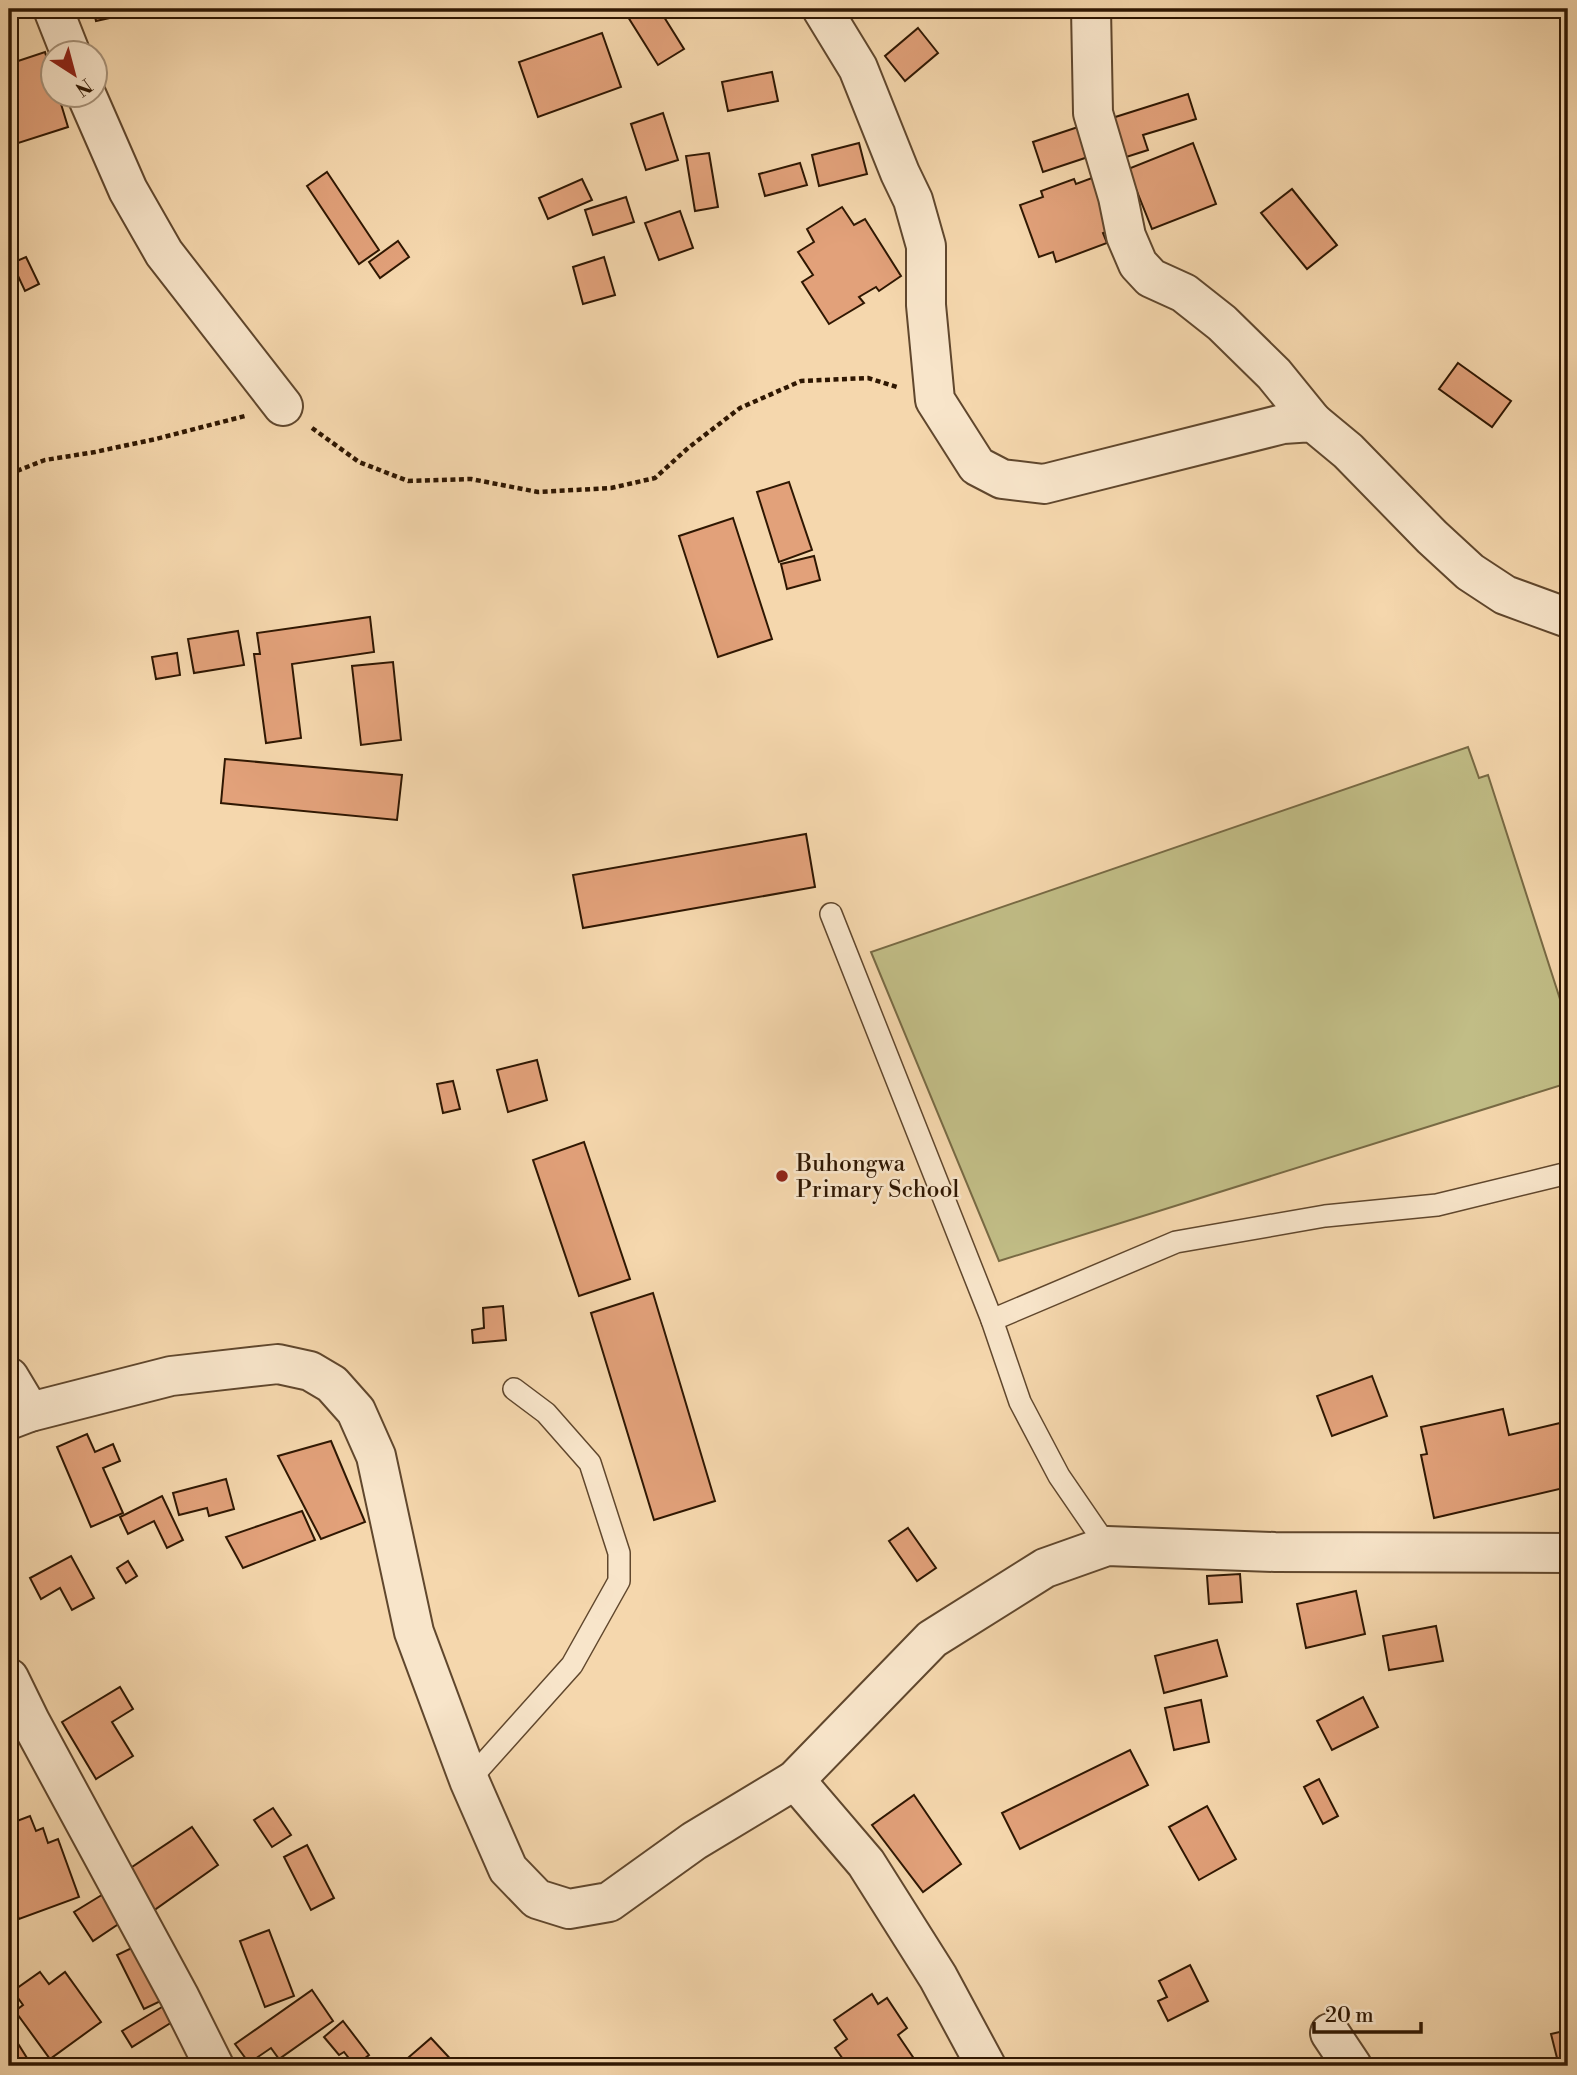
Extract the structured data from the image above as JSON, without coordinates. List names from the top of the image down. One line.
{"places":["Buhongwa Primary School"],"scale_bar":"20 m","north":"bottom right"}
